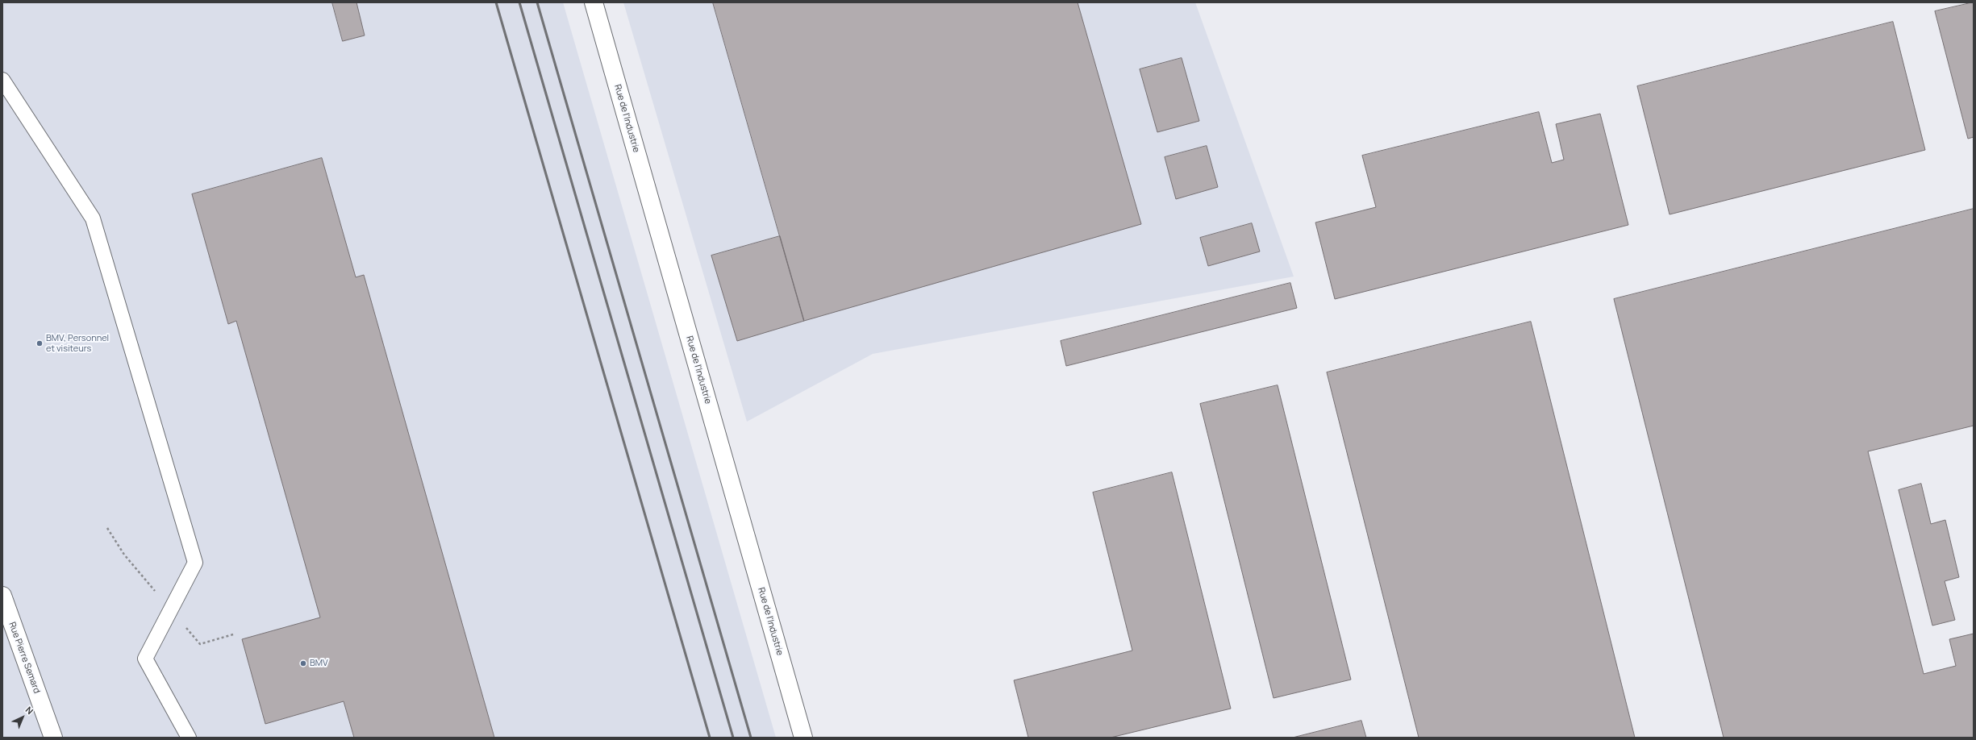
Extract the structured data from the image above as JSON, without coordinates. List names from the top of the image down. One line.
{"streets":{"street":["Rue de l'Industrie","Rue Pierre Semard"]},"places":["BMV, Personnel et visiteurs","BMV"],"north":"top right"}
